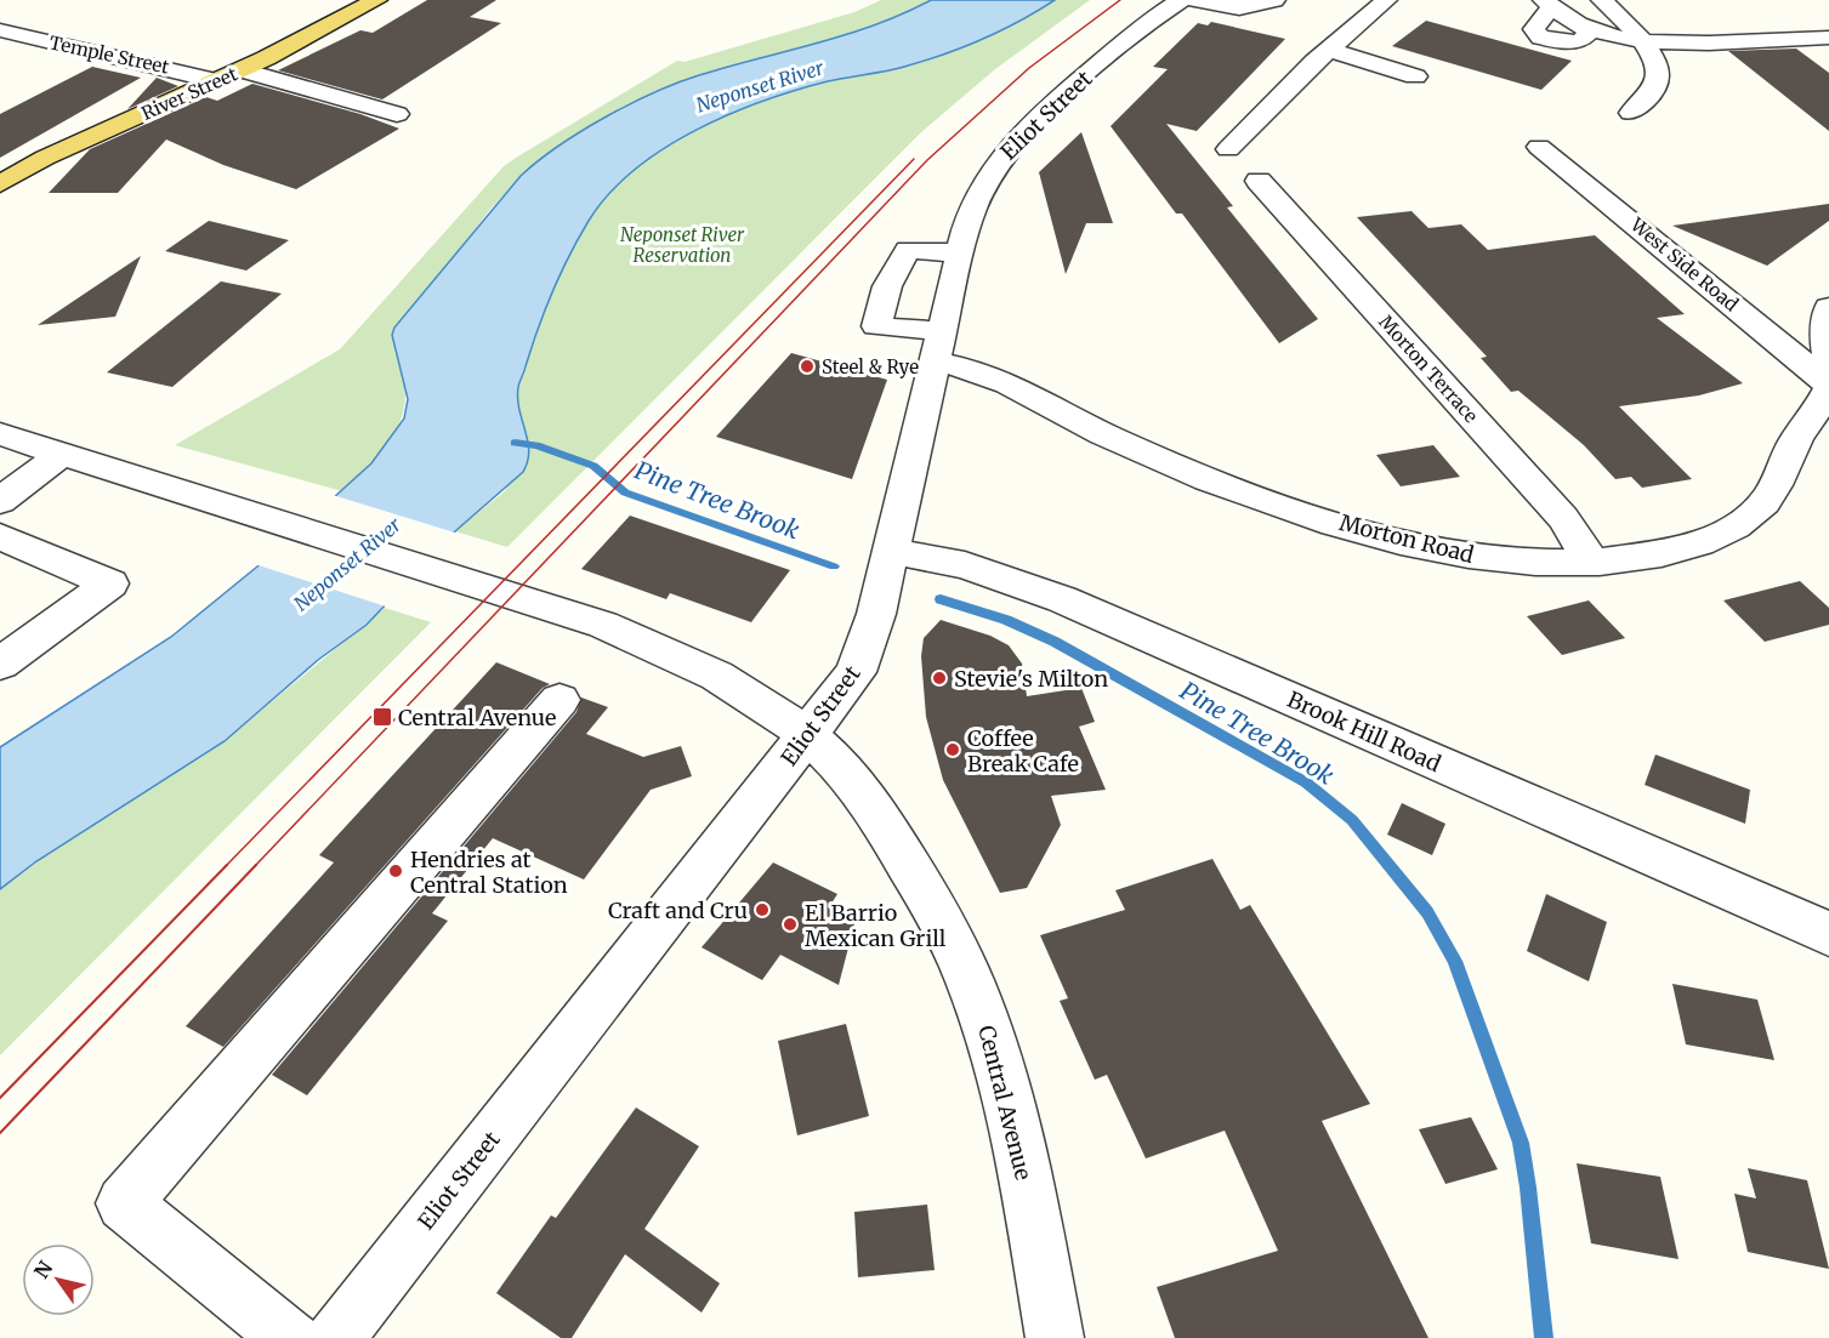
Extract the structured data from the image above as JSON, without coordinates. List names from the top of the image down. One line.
{"streets":{"main road":["River Street"],"street":["Temple Street","Eliot Street","West Side Road","Morton Terrace","Morton Road","Brook Hill Road","Central Avenue"]},"crossings":[["Temple Street","River Street"],["Eliot Street","Morton Road"],["Eliot Street","Brook Hill Road"],["Eliot Street","Central Avenue"],["West Side Road","Morton Road"],["Morton Terrace","Morton Road"]],"water":["Neponset River","Pine Tree Brook"],"parks":["Neponset River Reservation"],"places":{"other":["Steel & Rye","Stevie's Milton","Coffee Break Cafe","Hendries at Central Station","Craft and Cru","El Barrio Mexican Grill"],"transit":["Central Avenue"]},"north":"top left"}
